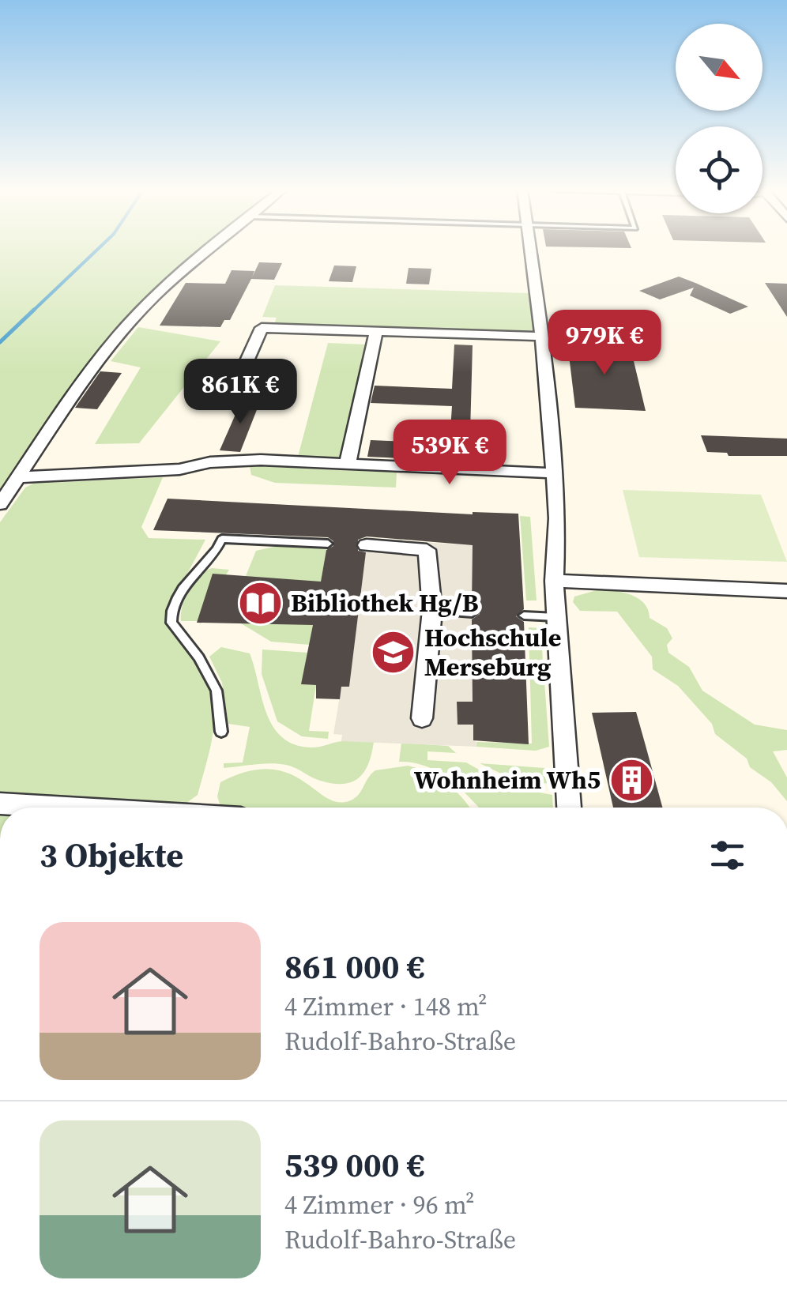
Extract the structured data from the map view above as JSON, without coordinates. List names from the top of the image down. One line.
{"places":{"library":["Bibliothek Hg/B"],"school or university":["Hochschule Merseburg"],"building":["Wohnheim Wh5"]},"north":"bottom right","page":{"price":["979K €","861K €","539K €"],"heading":"3 Objekte","list":[{"name":"861 000 €","note":"4 Zimmer · 148 m² · Rudolf-Bahro-Straße"},{"name":"539 000 €","note":"4 Zimmer · 96 m² · Rudolf-Bahro-Straße"}]}}
